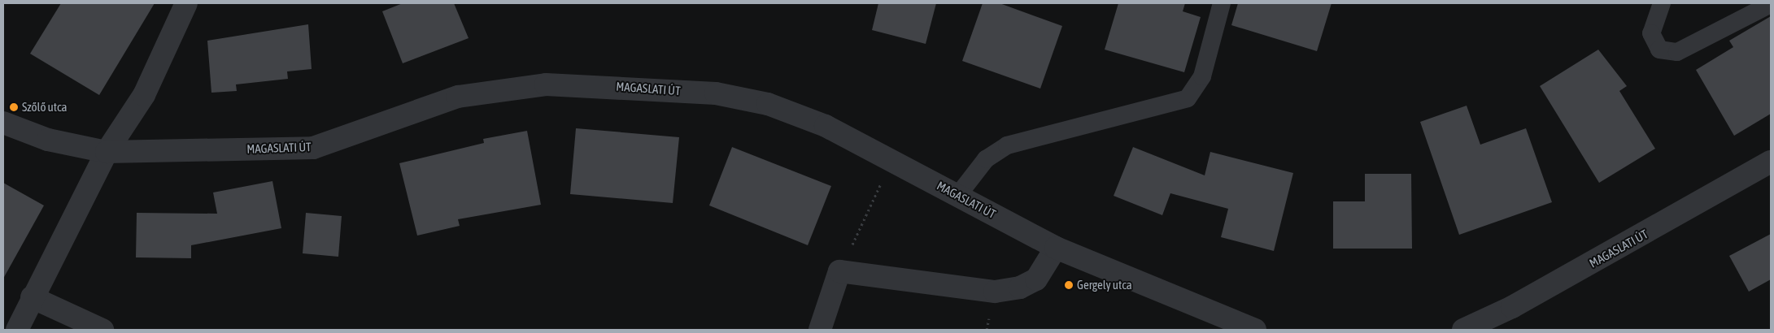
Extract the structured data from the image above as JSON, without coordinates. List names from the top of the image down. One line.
{"streets":{"street":["MAGASLATI ÚT"]},"places":["Szőlő utca","Gergely utca"]}
